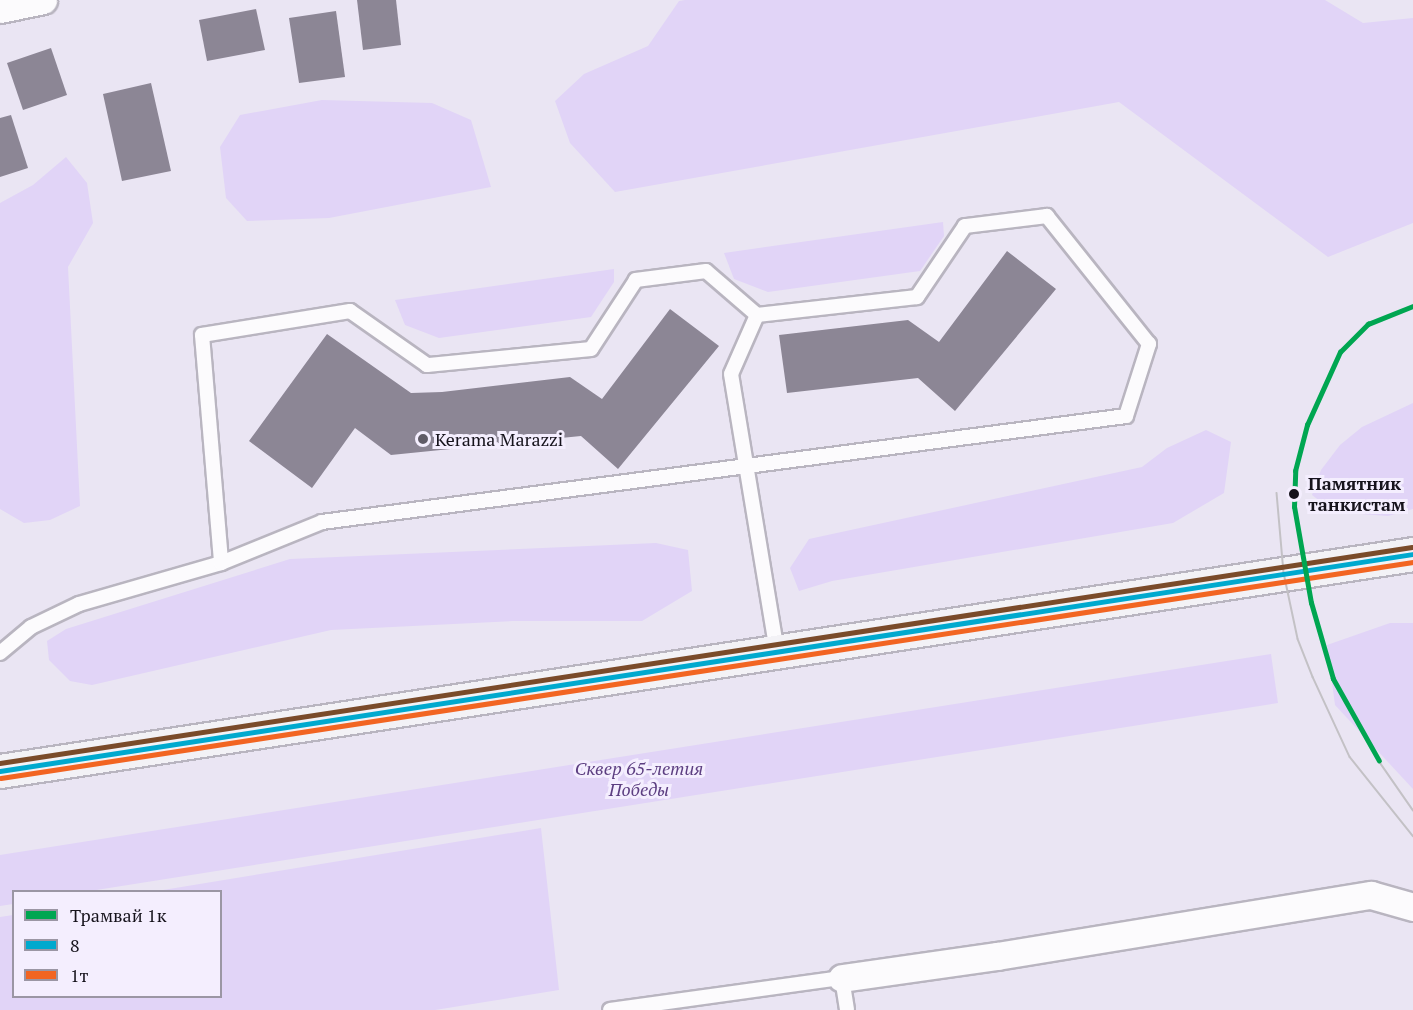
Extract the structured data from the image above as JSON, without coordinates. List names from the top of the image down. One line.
{"parks":["Сквер 65-летия Победы"],"places":["Kerama Marazzi","Памятник танкистам"],"lines":["tram line 1к","transit line 8","transit line 1т"],"legend":["Трамвай 1к","8","1т"]}
